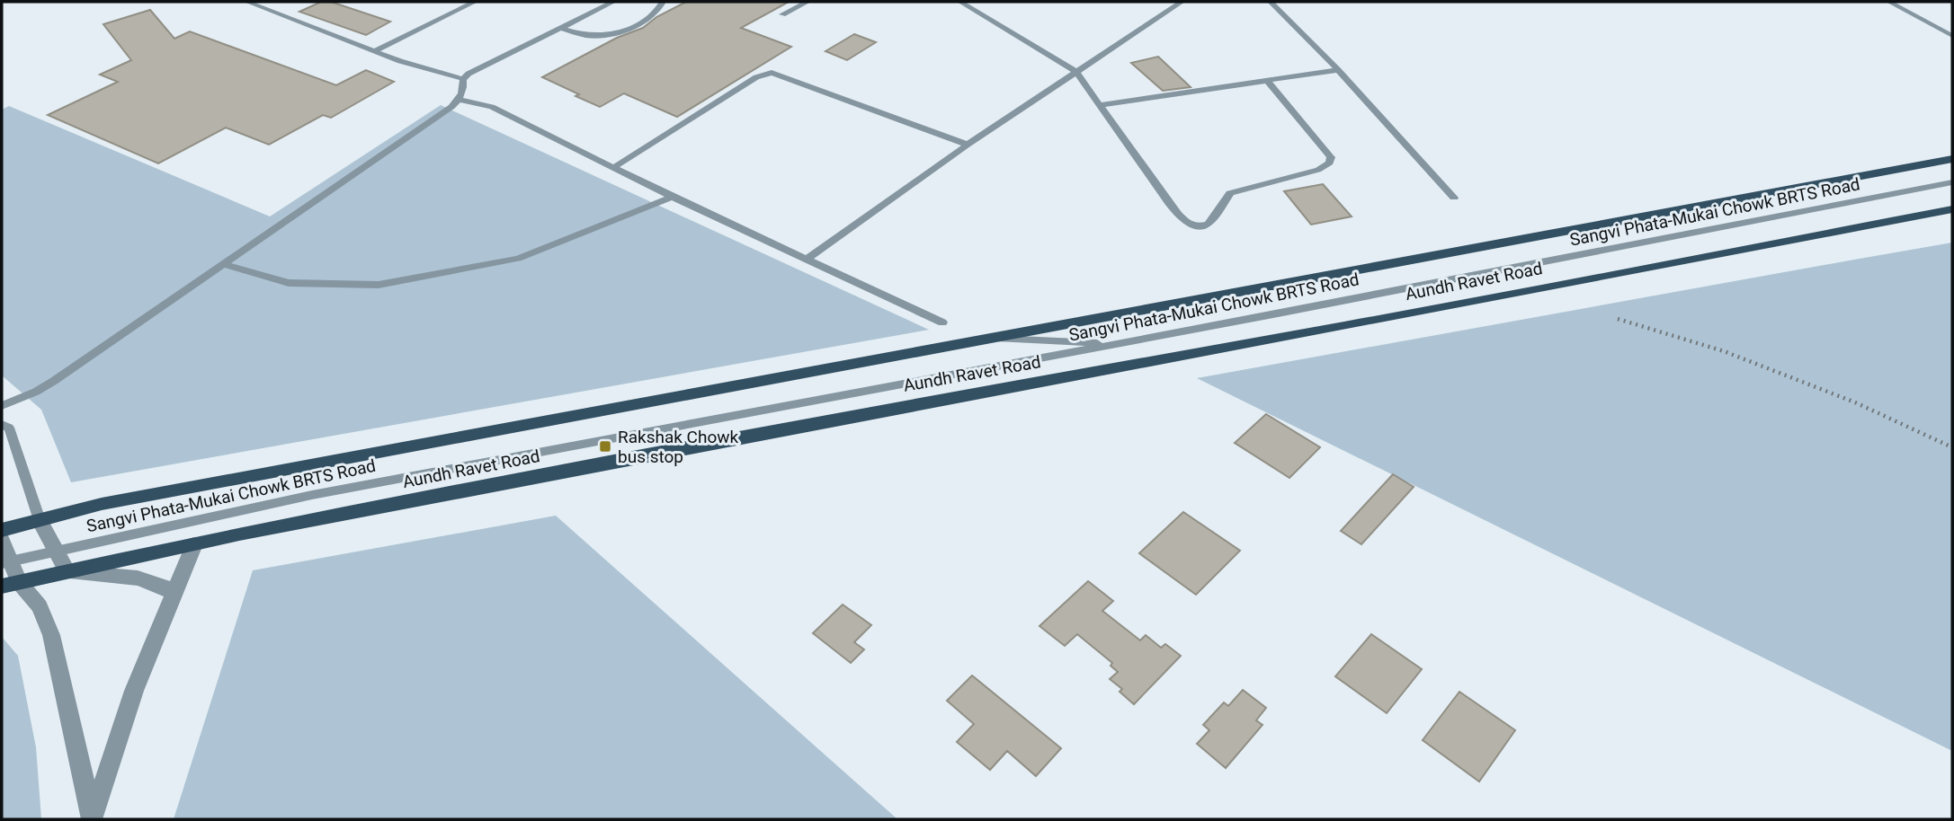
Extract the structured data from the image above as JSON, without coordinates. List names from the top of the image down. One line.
{"streets":{"main road":["Aundh Ravet Road"],"lane":["Sangvi Phata-Mukai Chowk BRTS Road"]},"places":{"transit":["Rakshak Chowk bus stop"]}}
